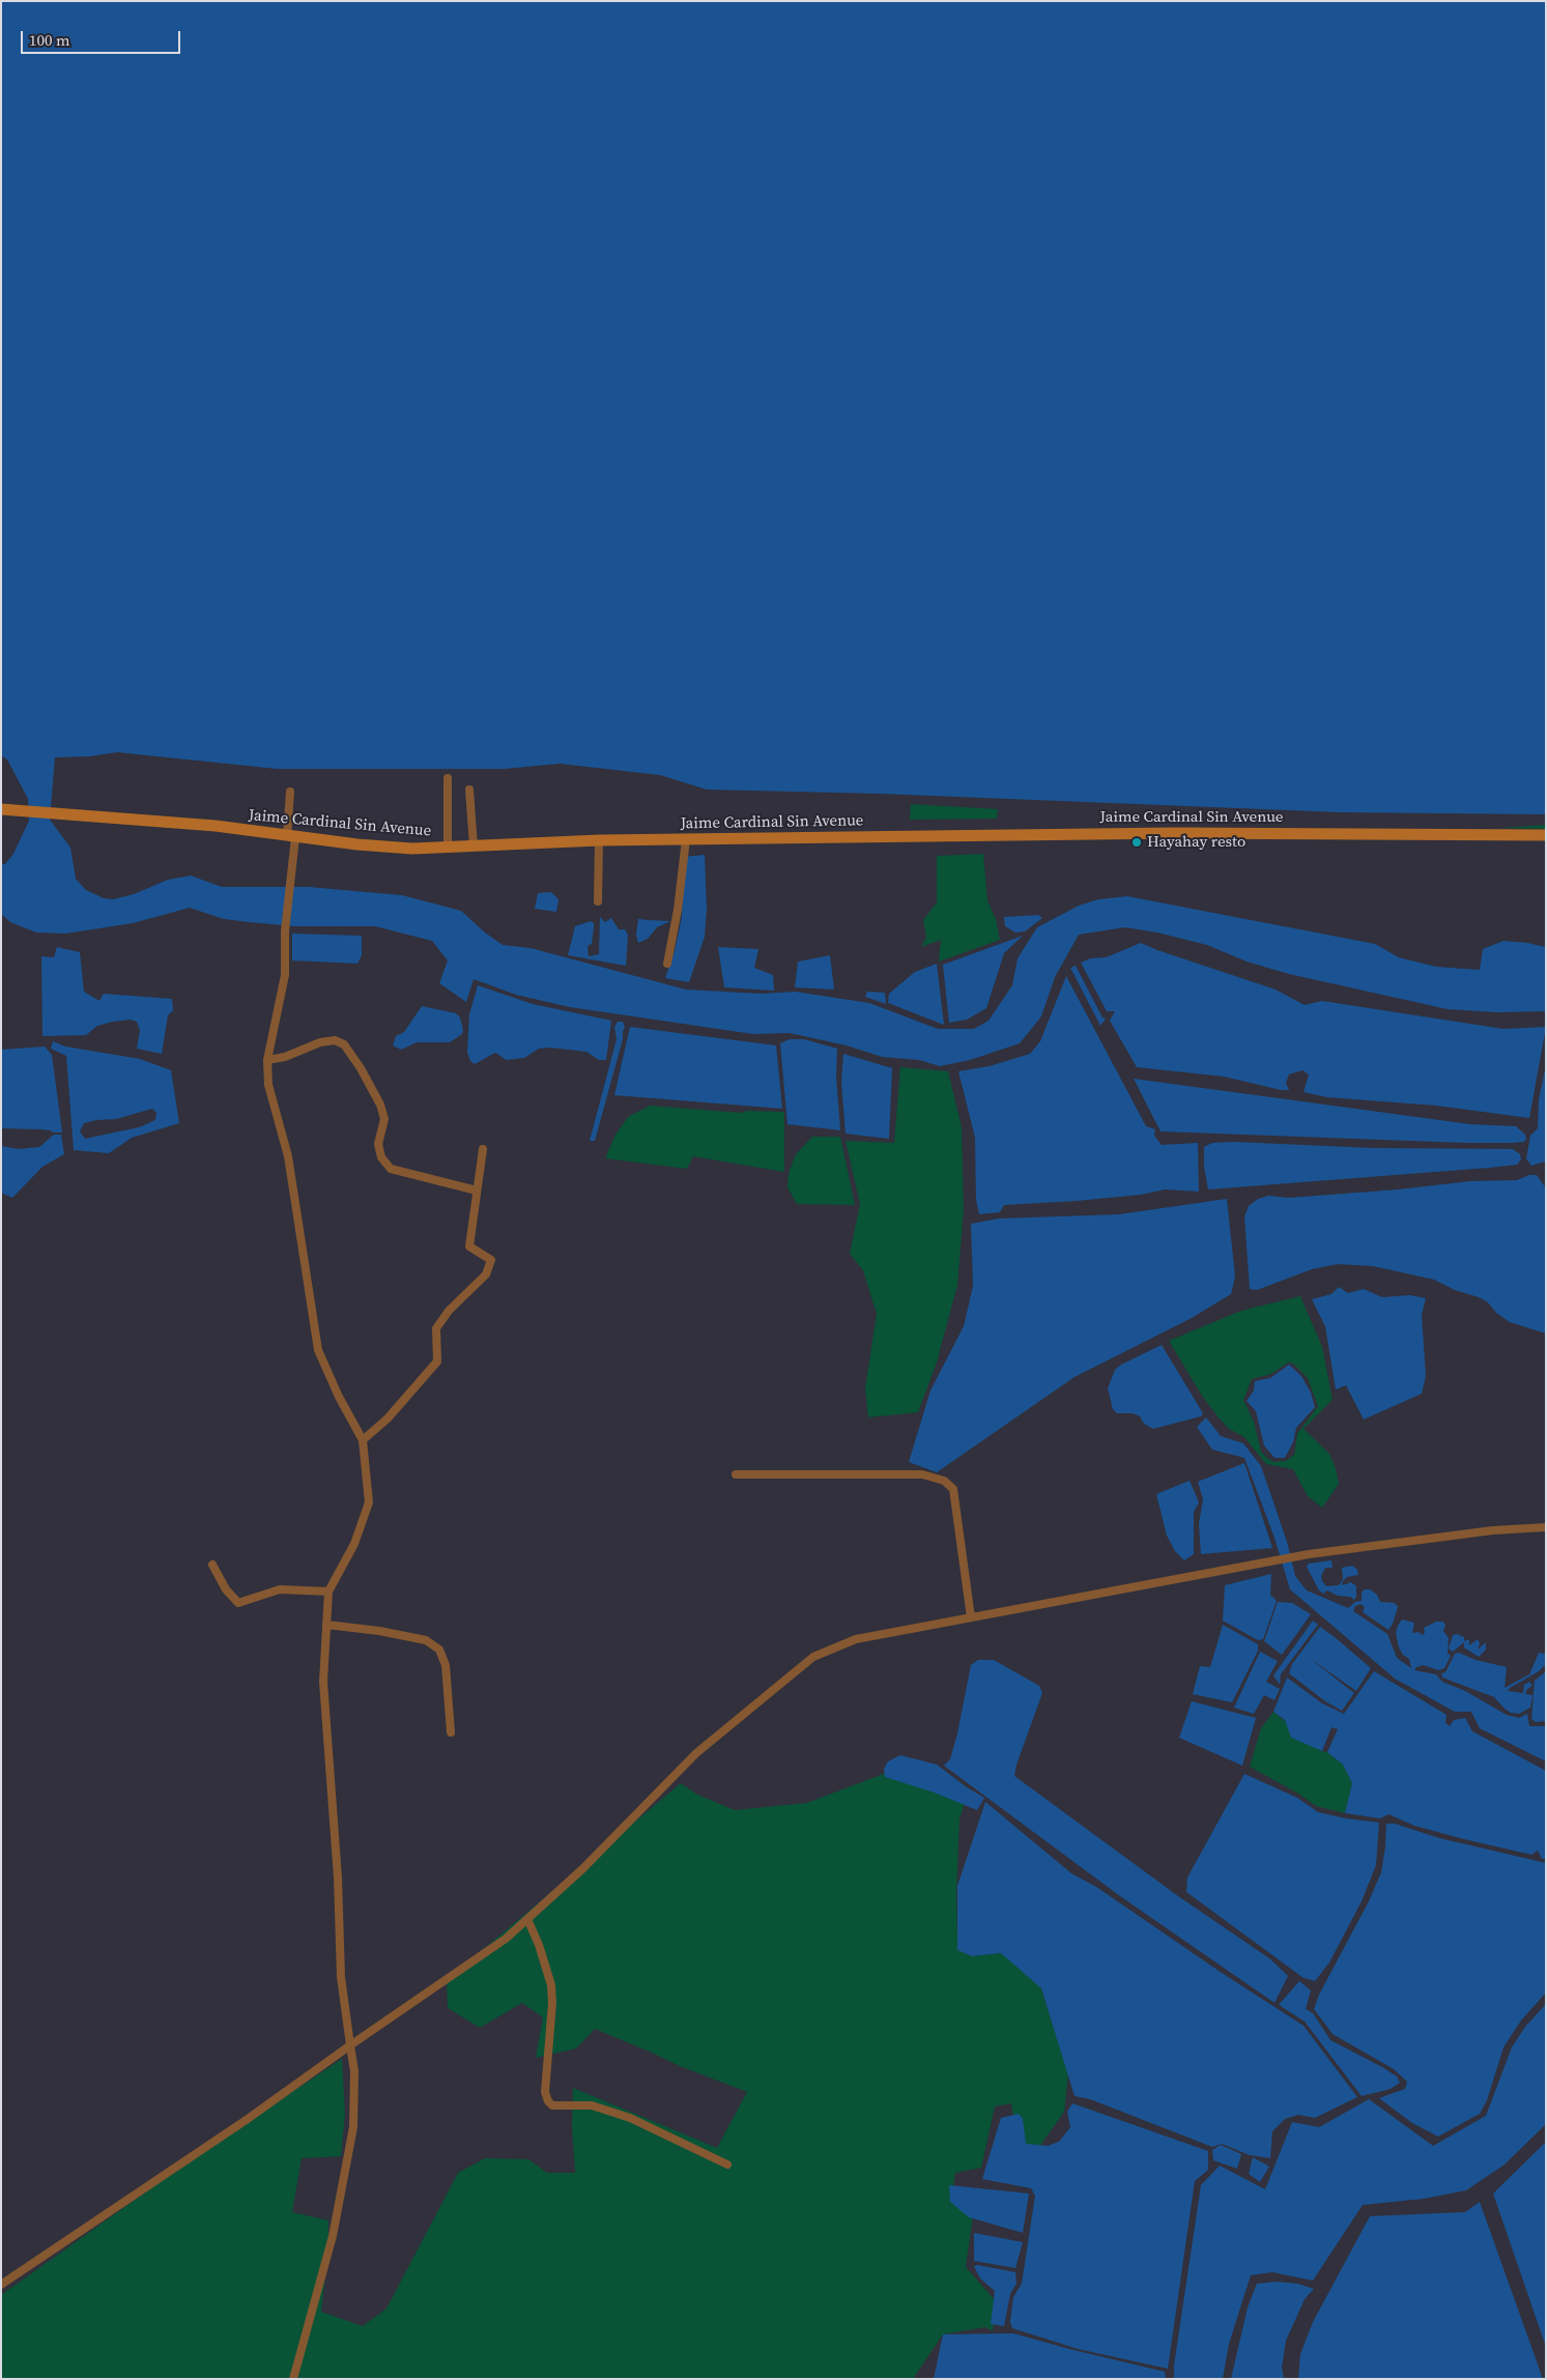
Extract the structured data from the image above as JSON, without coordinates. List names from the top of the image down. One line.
{"streets":{"main road":["Jaime Cardinal Sin Avenue"]},"places":["Hayahay resto"],"scale_bar":"100 m"}
